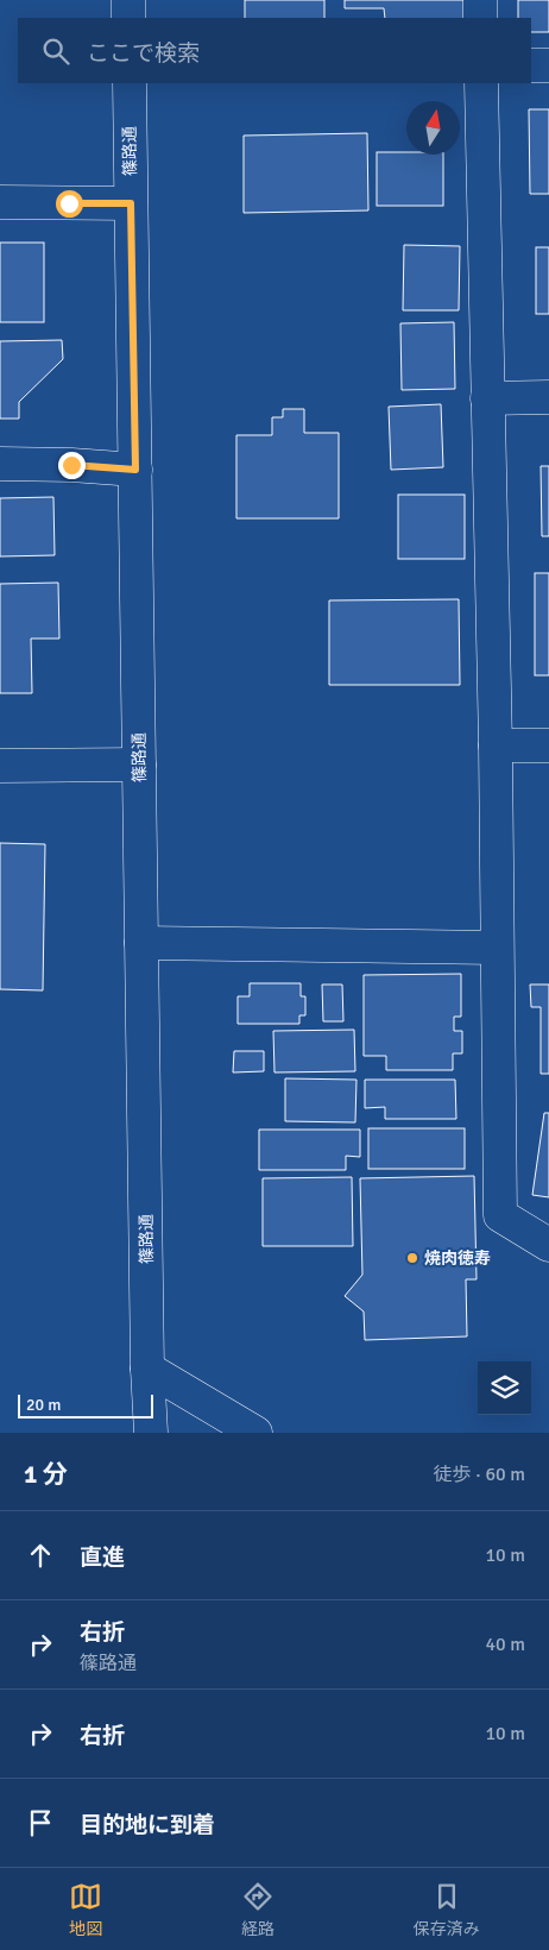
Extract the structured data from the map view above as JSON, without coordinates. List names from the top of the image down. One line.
{"streets":{"street":["篠路通"]},"places":["焼肉徳寿"],"scale_bar":"20 m","north":"top","page":{"search":"ここで検索","scale":"20 m","heading":["1 分","徒歩 · 60 m"],"list":[["直進","10 m"],["右折","篠路通","40 m"],["右折","10 m"],"目的地に到着"],"nav":["地図","経路","保存済み"]}}
